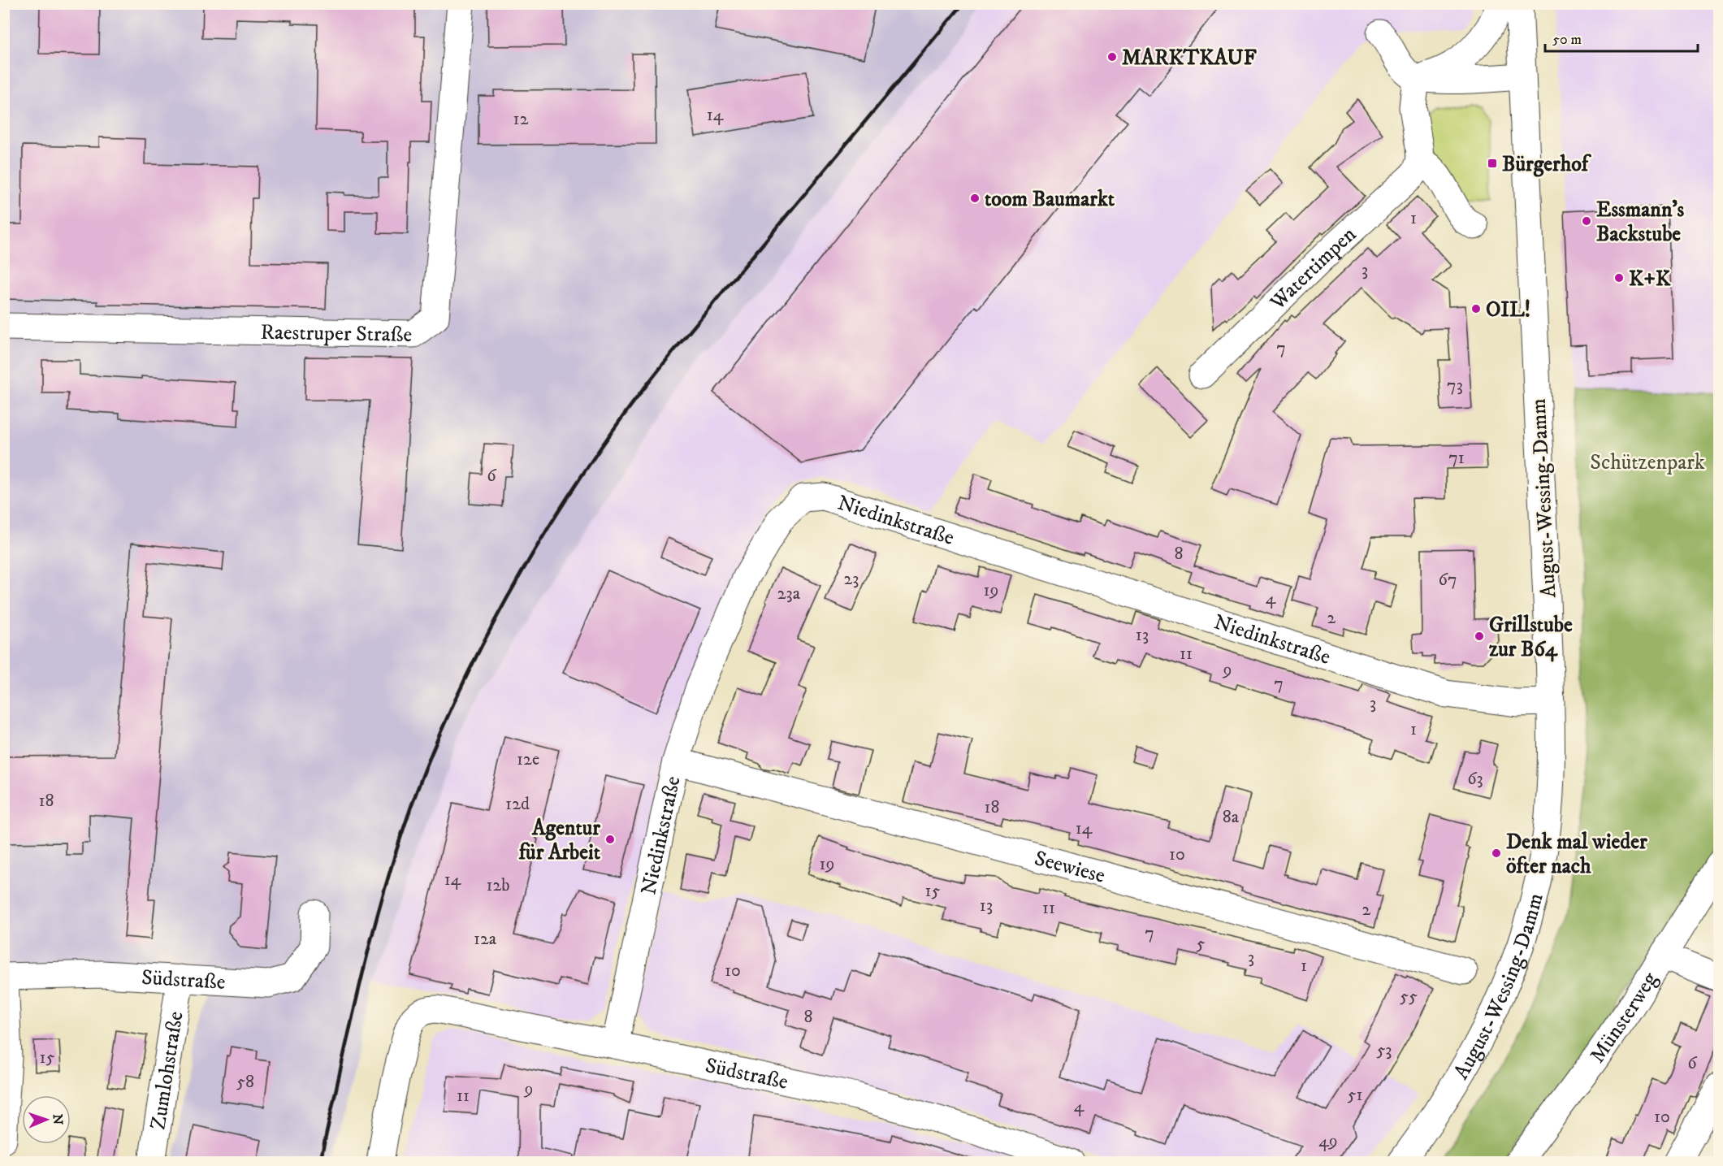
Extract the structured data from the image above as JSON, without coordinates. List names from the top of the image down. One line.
{"streets":{"street":["Watertimpen","Raestruper Straße","August-Wessing-Damm","Niedinkstraße","Seewiese","Südstraße","Münsterweg","Zumlohstraße"]},"crossings":[["August-Wessing-Damm","Niedinkstraße"],["Niedinkstraße","Seewiese"],["Niedinkstraße","Südstraße"],["Südstraße","Zumlohstraße"]],"parks":["Schützenpark"],"places":{"other":["MARKTKAUF","toom Baumarkt","Essmann's Backstube","K+K","OIL!","Grillstube zur B64","Agentur für Arbeit","Denk mal wieder öfter nach"],"transit":["Bürgerhof"]},"house_numbers":["14","12","1","3","7","73","71","6","8","23","67","19","23a","4","2","13","11","9","7","3","1","12e","63","18","12d","18","8a","14","10","19","14","12b","15","13","11","2","7","12a","5","3","1","10","55","8","53","15","6","58","9","51","11","4","10","49"],"scale_bar":"50 m","north":"right"}
